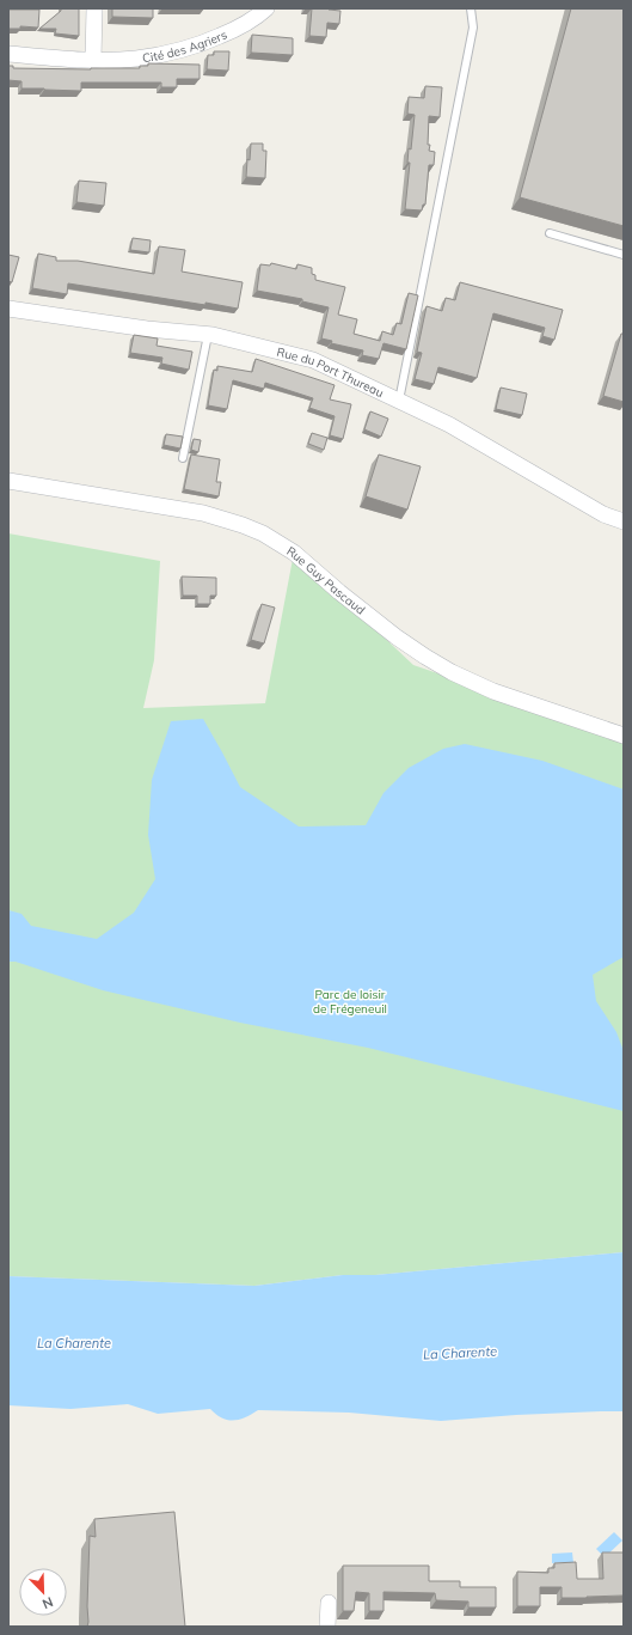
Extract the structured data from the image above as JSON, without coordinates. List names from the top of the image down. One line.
{"streets":{"street":["Cité des Agriers","Rue du Port Thureau","Rue Guy Pascaud"]},"water":["La Charente"],"parks":["Parc de loisir de Frégeneuil"],"north":"bottom right"}
